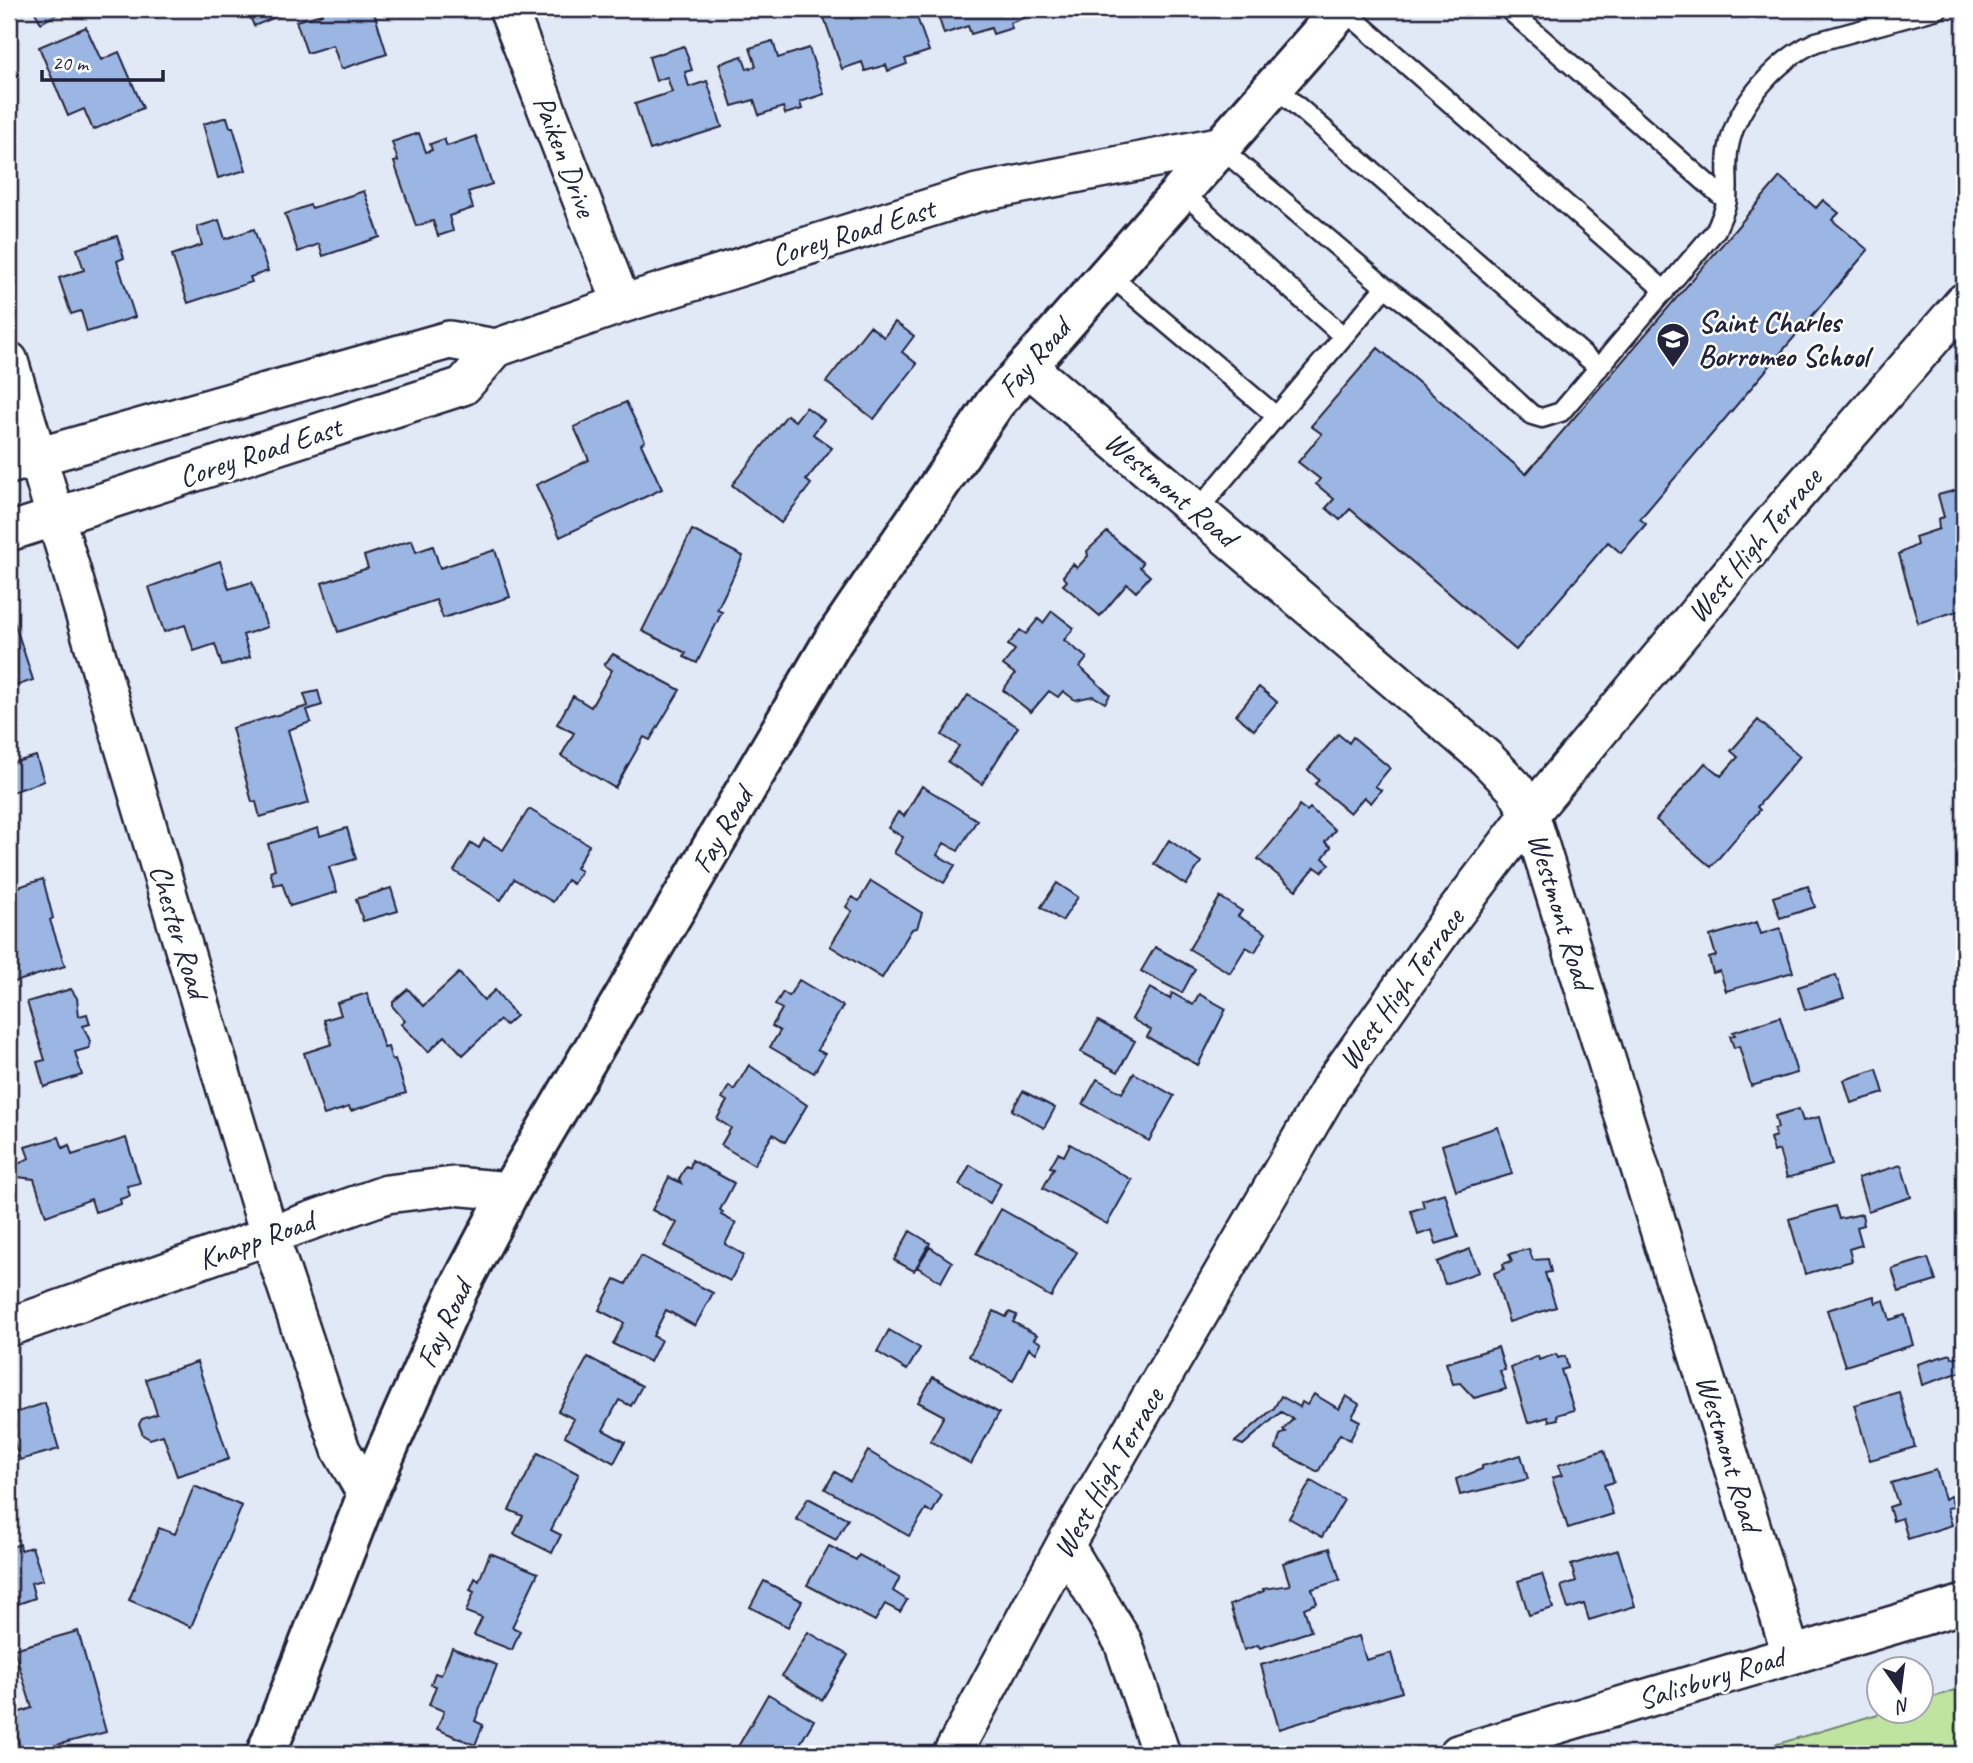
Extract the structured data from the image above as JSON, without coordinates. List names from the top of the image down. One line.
{"streets":{"street":["Paiken Drive","Corey Road East","Fay Road","Westmont Road","West High Terrace","Chester Road","Knapp Road","Salisbury Road"]},"crossings":[["Paiken Drive","Corey Road East"],["Corey Road East","Fay Road"],["Corey Road East","Chester Road"],["Fay Road","Westmont Road"],["Fay Road","Chester Road"],["Fay Road","Knapp Road"],["Westmont Road","West High Terrace"],["Westmont Road","Salisbury Road"],["Chester Road","Knapp Road"]],"places":{"school or university":["Saint Charles Borromeo School"]},"scale_bar":"20 m","north":"bottom"}
